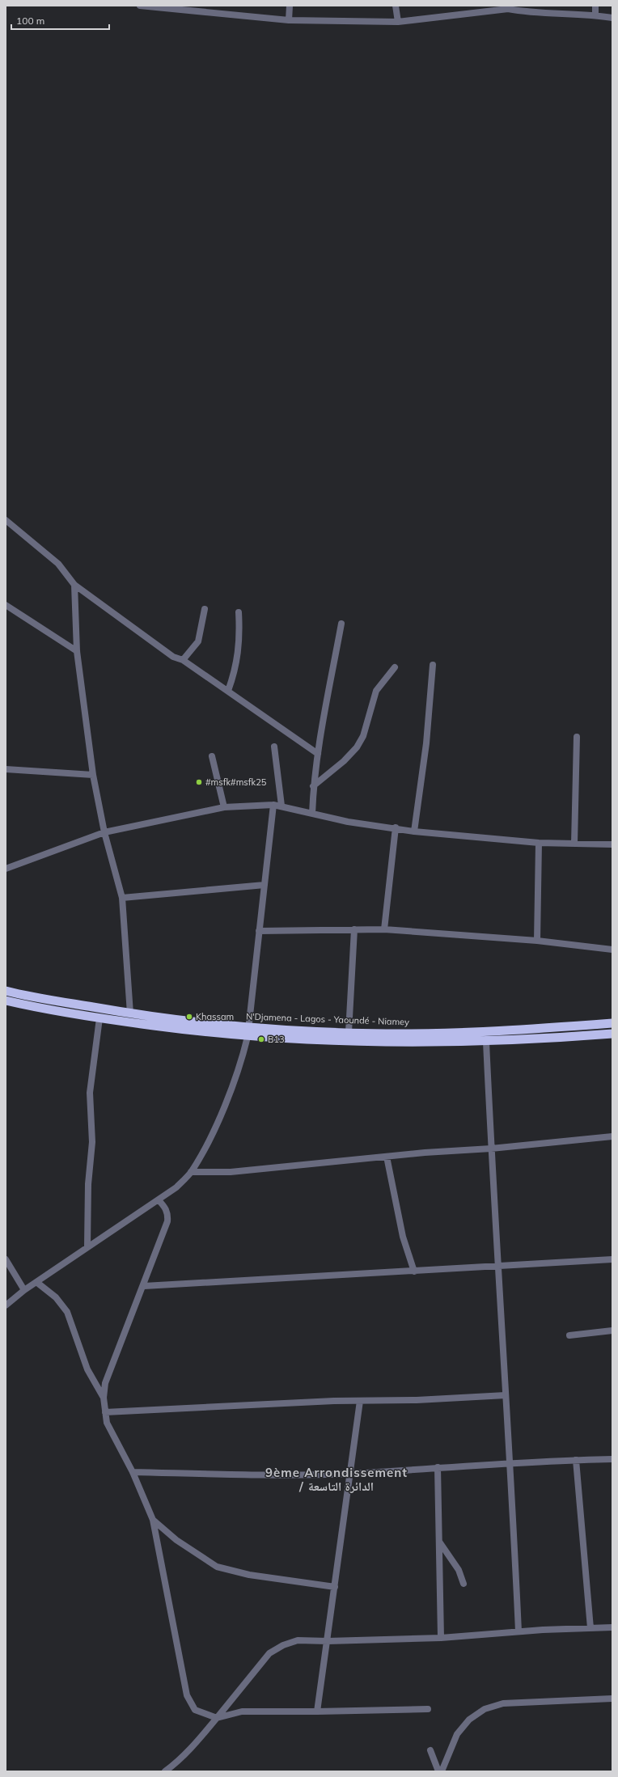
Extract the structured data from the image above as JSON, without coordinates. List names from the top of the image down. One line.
{"streets":{"highway":["N'Djamena - Lagos - Yaoundé - Niamey"]},"districts":["9ème Arrondissement / الدائرة التاسعة"],"places":["#msfk#msfk25","Khassam","B13"],"scale_bar":"100 m"}
